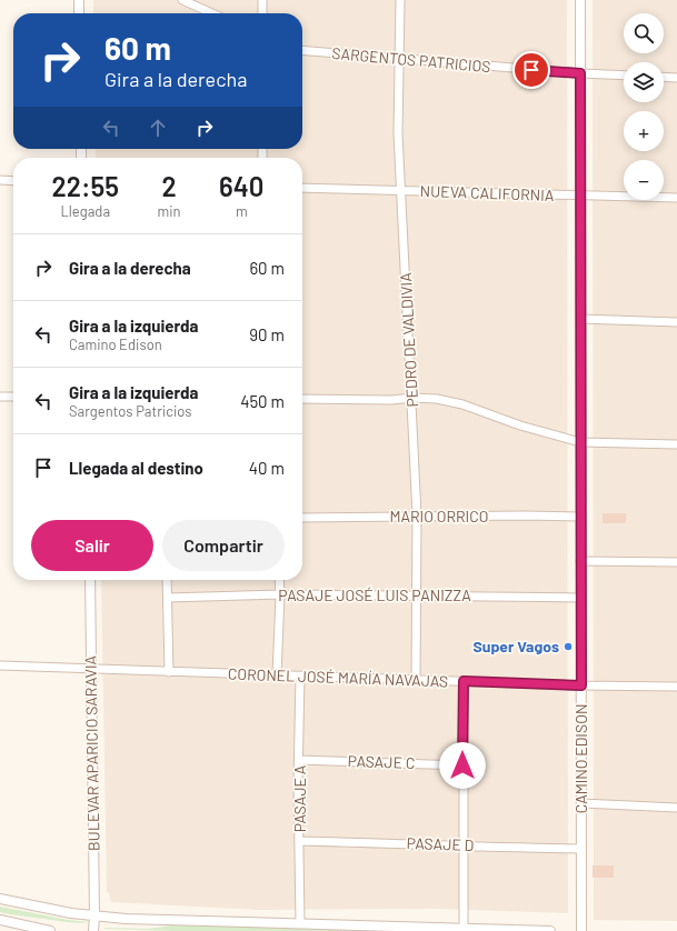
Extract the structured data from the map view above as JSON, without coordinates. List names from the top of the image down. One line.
{"streets":{"street":["SARGENTOS PATRICIOS","NUEVA CALIFORNIA","PEDRO DE VALDIVIA","MARIO ORRICO","PASAJE JOSÉ LUIS PANIZZA","CORONEL JOSÉ MARÍA NAVAJAS","BULEVAR APARICIO SARAVIA","CAMINO EDISON","PASAJE C","PASAJE A","PASAJE D"]},"crossings":[["SARGENTOS PATRICIOS","PEDRO DE VALDIVIA"],["SARGENTOS PATRICIOS","CAMINO EDISON"],["NUEVA CALIFORNIA","PEDRO DE VALDIVIA"],["NUEVA CALIFORNIA","CAMINO EDISON"],["PEDRO DE VALDIVIA","MARIO ORRICO"],["PEDRO DE VALDIVIA","PASAJE JOSÉ LUIS PANIZZA"],["PEDRO DE VALDIVIA","CORONEL JOSÉ MARÍA NAVAJAS"],["MARIO ORRICO","CAMINO EDISON"],["PASAJE JOSÉ LUIS PANIZZA","CAMINO EDISON"],["CORONEL JOSÉ MARÍA NAVAJAS","BULEVAR APARICIO SARAVIA"],["CORONEL JOSÉ MARÍA NAVAJAS","CAMINO EDISON"],["CORONEL JOSÉ MARÍA NAVAJAS","PASAJE A"],["CAMINO EDISON","PASAJE D"],["PASAJE C","PASAJE A"],["PASAJE A","PASAJE D"]],"places":["Super Vagos"],"page":{"map_buttons":["+","−"],"turn":["60 m","Gira a la derecha"],"eta":["22:55","Llegada","2","min","640","m"],"list":[{"name":"Gira a la derecha","value":"60 m"},{"name":"Gira a la izquierda","note":"Camino Edison","value":"90 m"},{"name":"Gira a la izquierda","note":"Sargentos Patricios","value":"450 m"},{"name":"Llegada al destino","value":"40 m"}],"buttons":["Salir","Compartir"]}}
